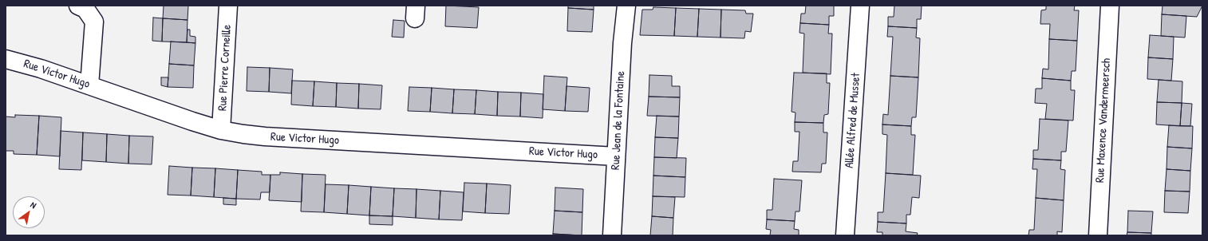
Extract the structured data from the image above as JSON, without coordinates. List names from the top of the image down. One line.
{"streets":{"street":["Rue Pierre Corneille","Rue Victor Hugo","Rue Jean de la Fontaine","Allée Alfred de Musset","Rue Maxence Vandermeersch"]},"crossings":[["Rue Pierre Corneille","Rue Victor Hugo"],["Rue Victor Hugo","Rue Jean de la Fontaine"]],"north":"top right"}
